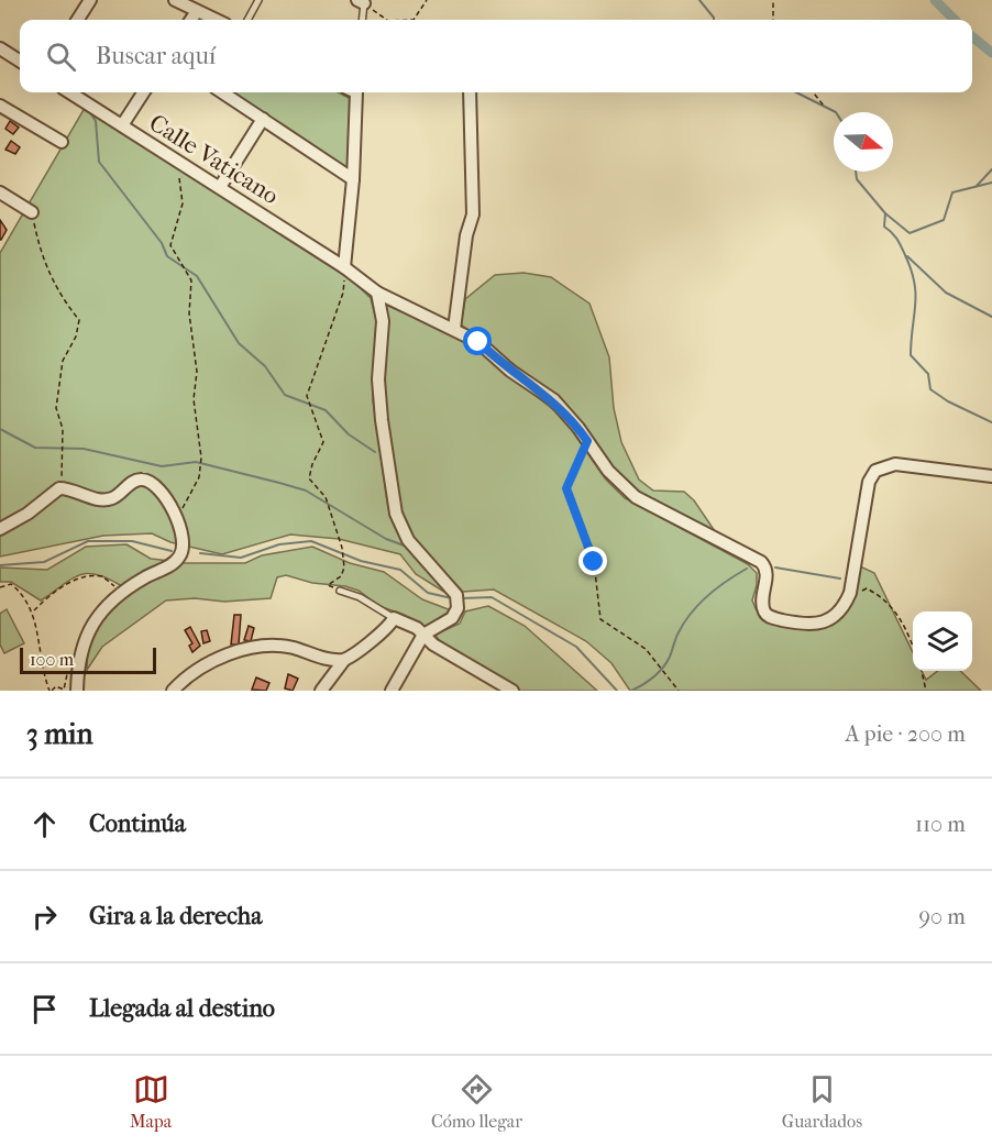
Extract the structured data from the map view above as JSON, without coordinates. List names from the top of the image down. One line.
{"streets":{"street":["Calle Vaticano"]},"scale_bar":"100 m","north":"right","page":{"search":"Buscar aquí","scale":"100 m","heading":["3 min","A pie · 200 m"],"list":[["Continúa","110 m"],["Gira a la derecha","90 m"],"Llegada al destino"],"nav":["Mapa","Cómo llegar","Guardados"]}}
